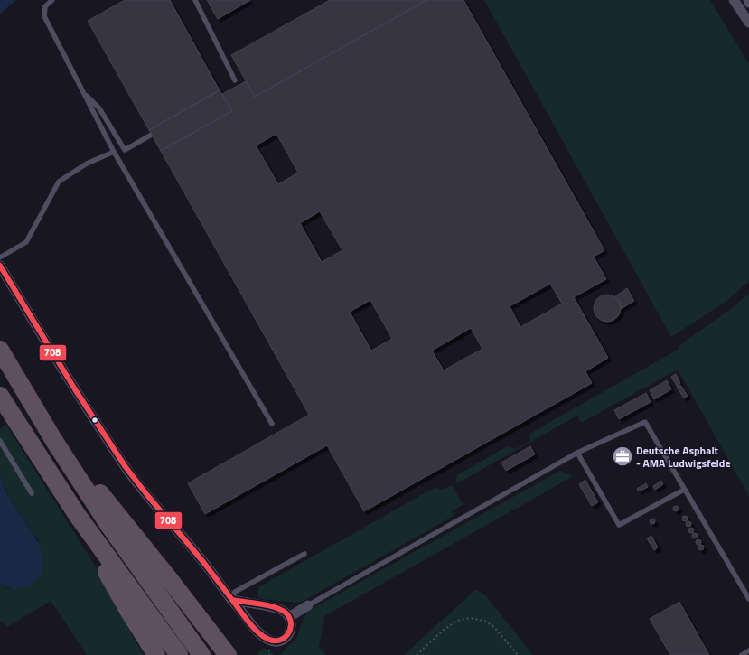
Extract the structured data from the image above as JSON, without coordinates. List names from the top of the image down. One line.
{"places":{"office":["Deutsche Asphalt - AMA Ludwigsfelde"]},"lines":["transit line 708"]}
